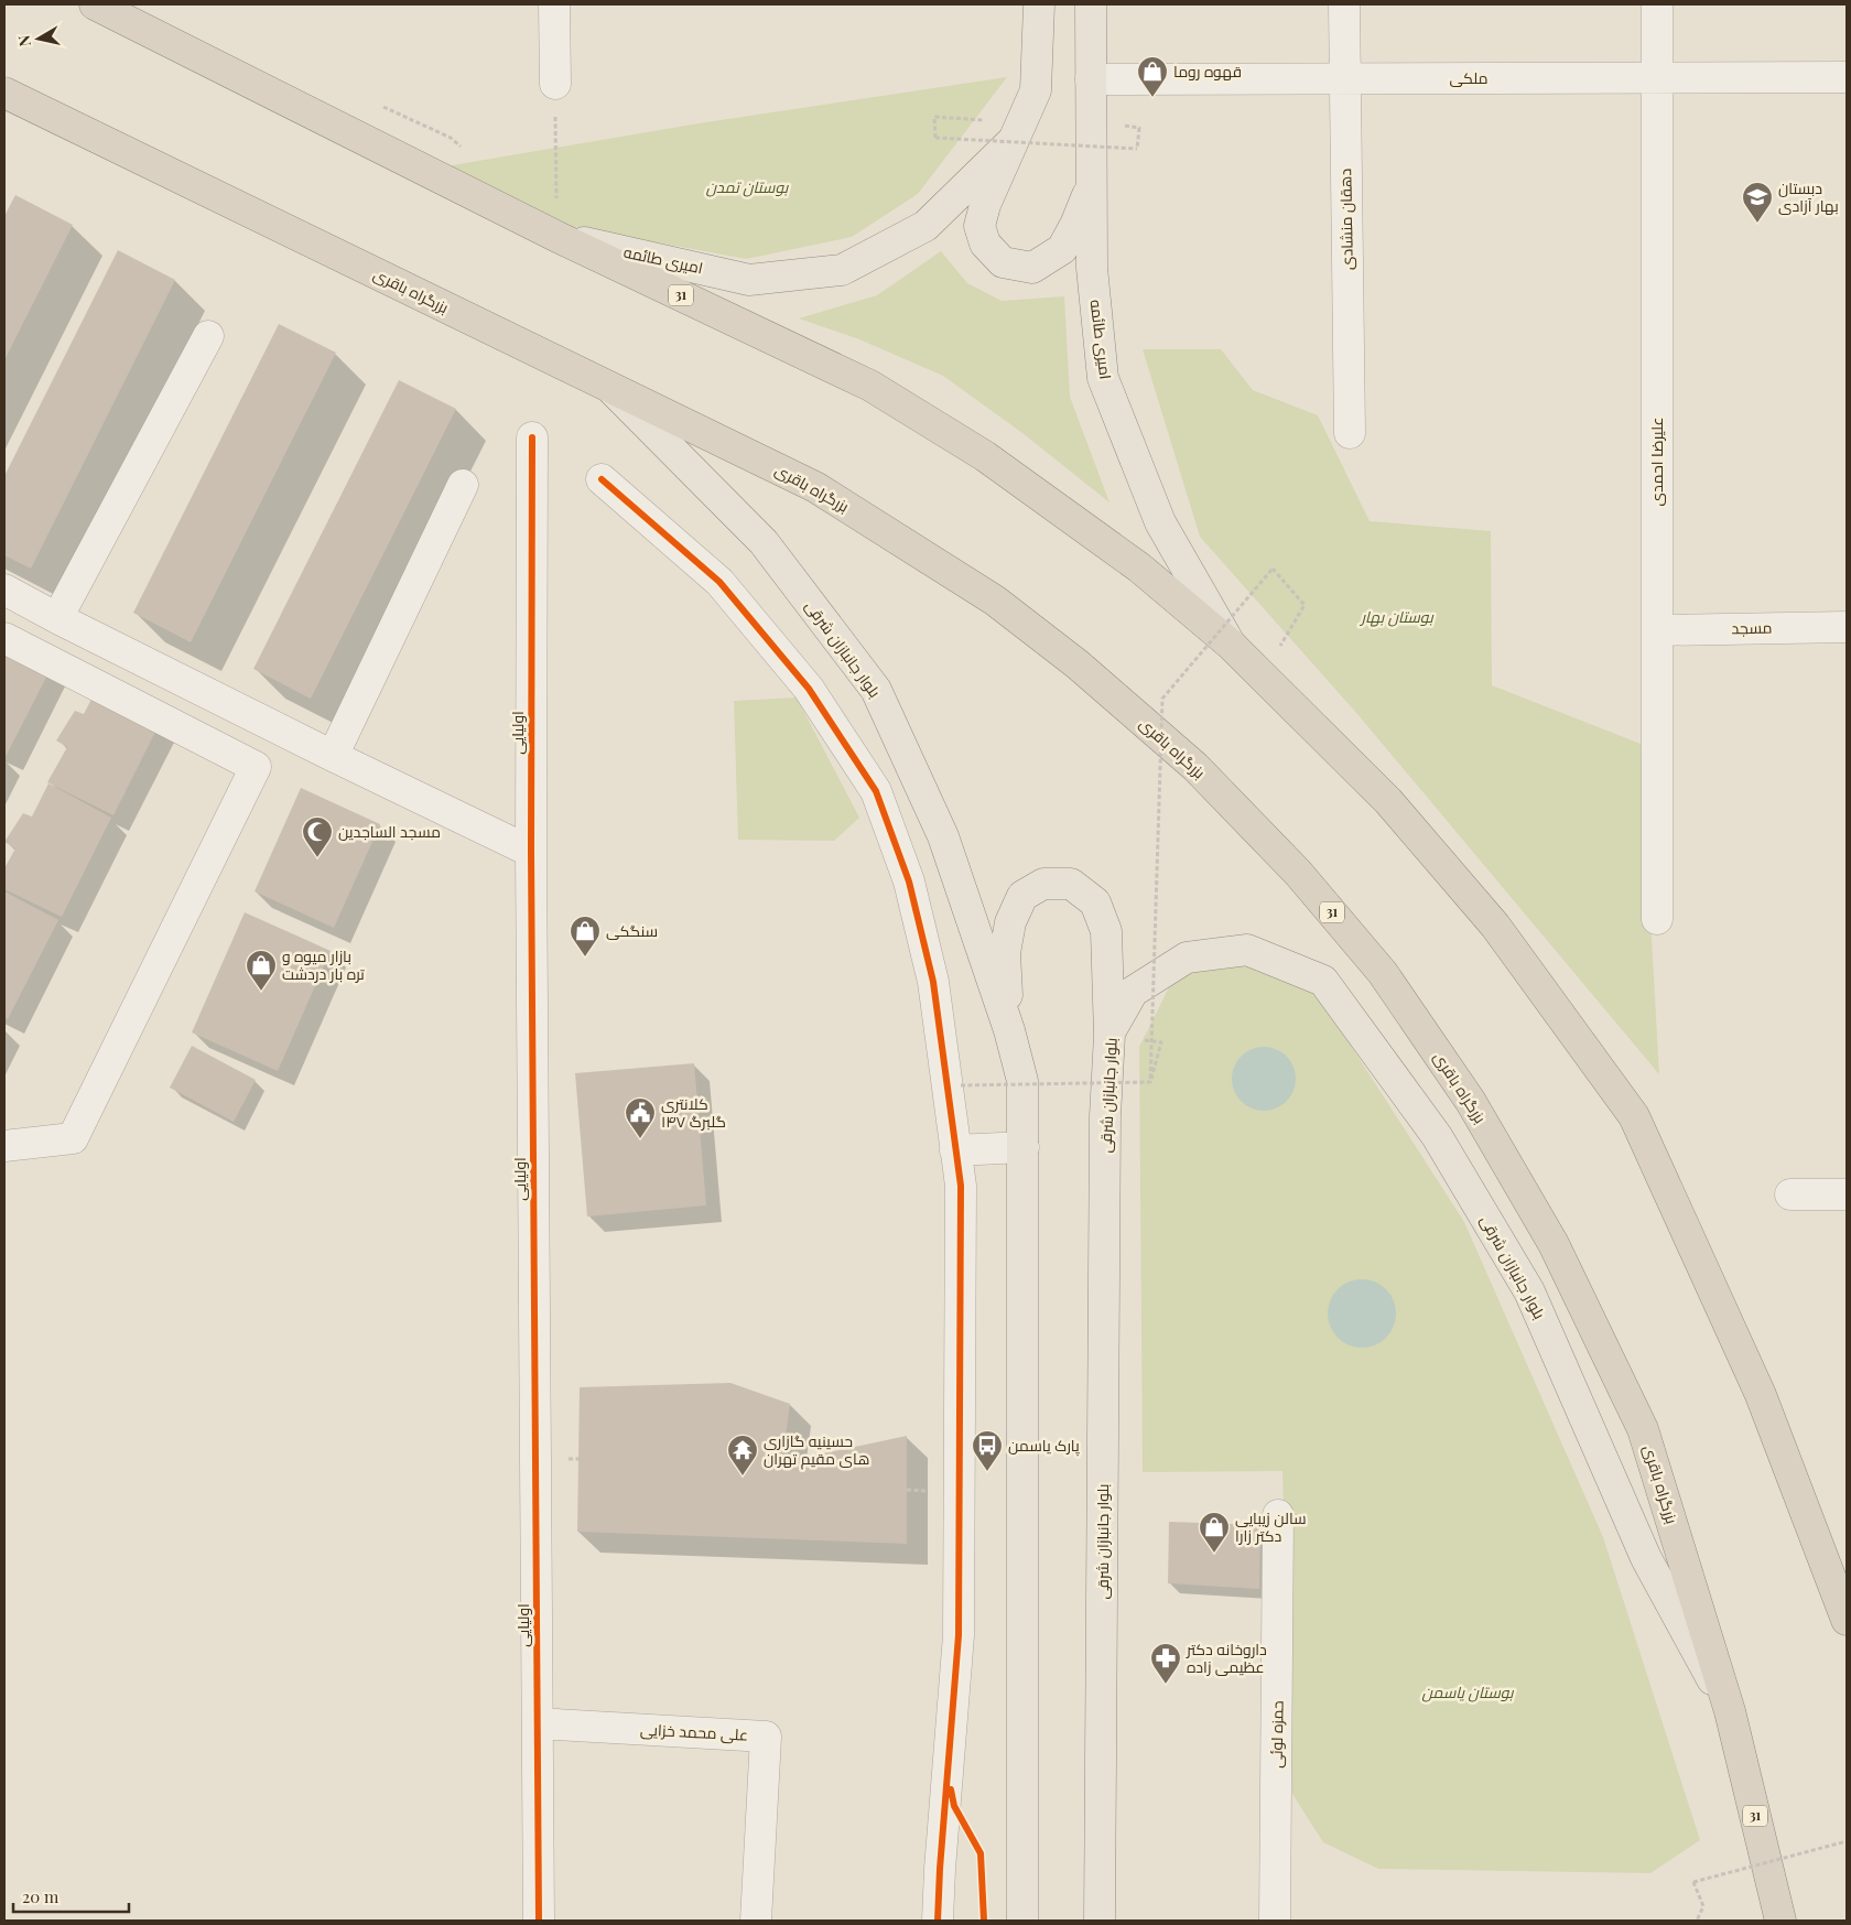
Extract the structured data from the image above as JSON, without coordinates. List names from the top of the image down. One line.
{"streets":{"highway":["بزرگراه باقری","31"],"main road":["امیری طائمه","بلوار جانبازان شرقی"],"street":["ملکی","دهقان منشادی","علیرضا احمدی","مسجد","اولیایی","علی محمد خزایی","حمزه لوئی"]},"crossings":[["ملکی","دهقان منشادی"],["ملکی","امیری طائمه"],["ملکی","علیرضا احمدی"],["امیری طائمه","31"],["بزرگراه باقری","بلوار جانبازان شرقی"],["علیرضا احمدی","مسجد"],["اولیایی","علی محمد خزایی"]],"parks":["بوستان تمدن","بوستان بهار","بوستان یاسمن"],"places":{"shop":["قهوه روما","سنگکی","بازار میوه و تره بار دردشت","سالن زیبایی دکتر زارا"],"school or university":["دبستان بهار آزادی"],"mosque":["مسجد الساجدین"],"public building":["کلانتری ۱۴۷ گلبرگ"],"bus stop":["پارک یاسمن"],"temple":["حسینیه گازاری های مقیم تهران"],"pharmacy":["داروخانه دکتر عظیمی زاده"]},"scale_bar":"20 m","north":"left"}
